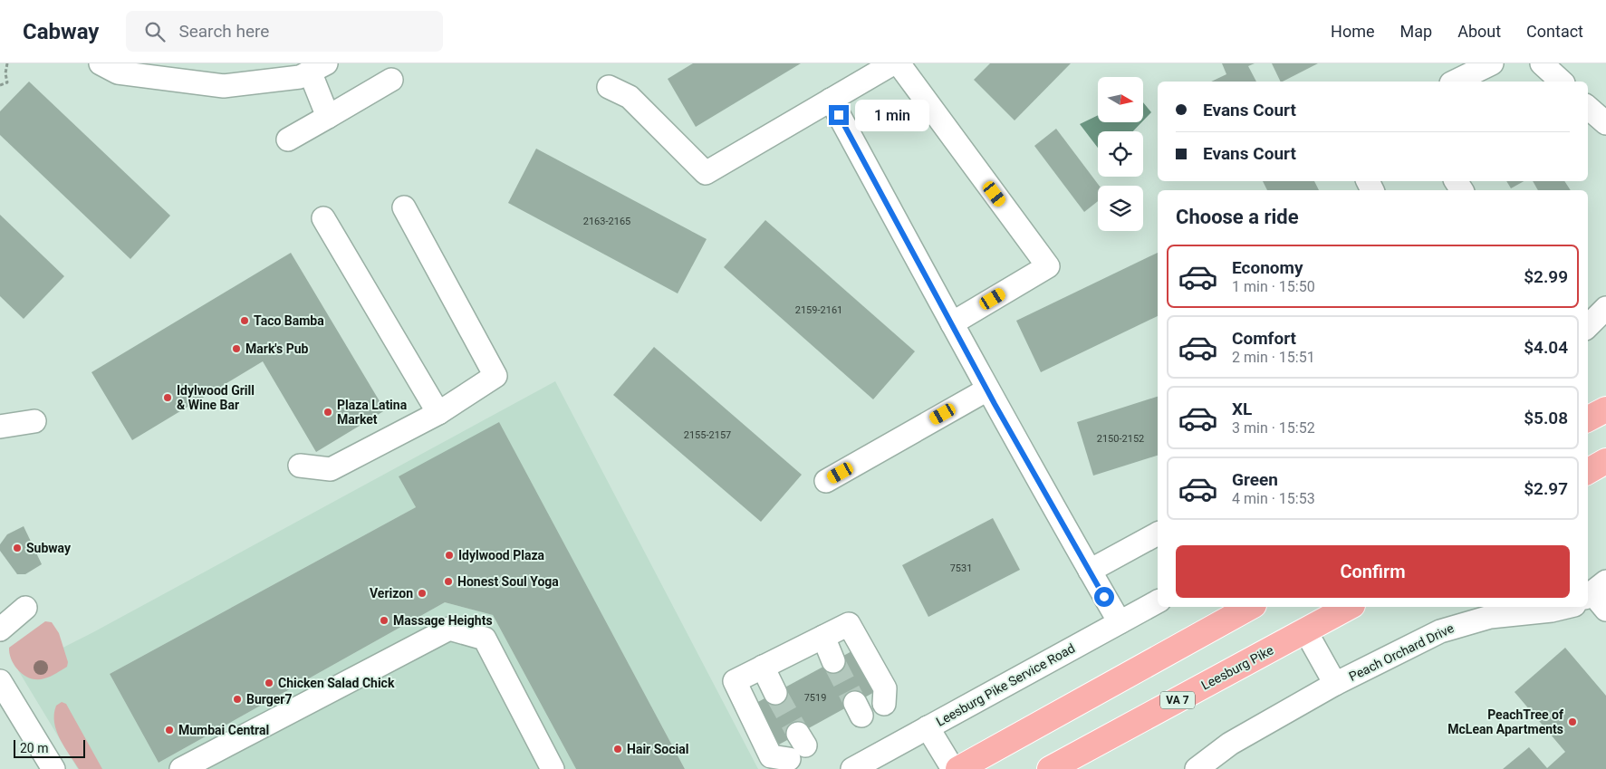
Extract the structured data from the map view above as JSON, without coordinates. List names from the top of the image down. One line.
{"streets":{"main road":["Leesburg Pike","VA 7"],"street":["Peach Orchard Drive","Leesburg Pike Service Road"]},"crossings":[["Peach Orchard Drive","Leesburg Pike"]],"places":["Taco Bamba","Mark's Pub","Idylwood Grill & Wine Bar","Plaza Latina Market","Subway","Idylwood Plaza","Honest Soul Yoga","Verizon","Massage Heights","Chicken Salad Chick","Burger7","PeachTree of McLean Apartments","Mumbai Central","Hair Social"],"house_numbers":["2163-2165","2159-2161","2155-2157","2150-2152","7531","7519"],"scale_bar":"20 m","north":"right","page":{"header":"Cabway","search":"Search here","nav":["Home","Map","About","Contact"],"banner":["Evans Court","Evans Court"],"bubble":"1 min","heading":"Choose a ride","list":[{"name":"Economy","note":"1 min · 15:50","value":"$2.99"},{"name":"Comfort","note":"2 min · 15:51","value":"$4.04"},{"name":"XL","note":"3 min · 15:52","value":"$5.08"},{"name":"Green","note":"4 min · 15:53","value":"$2.97"}],"buttons":"Confirm","scale":"20 m"}}
